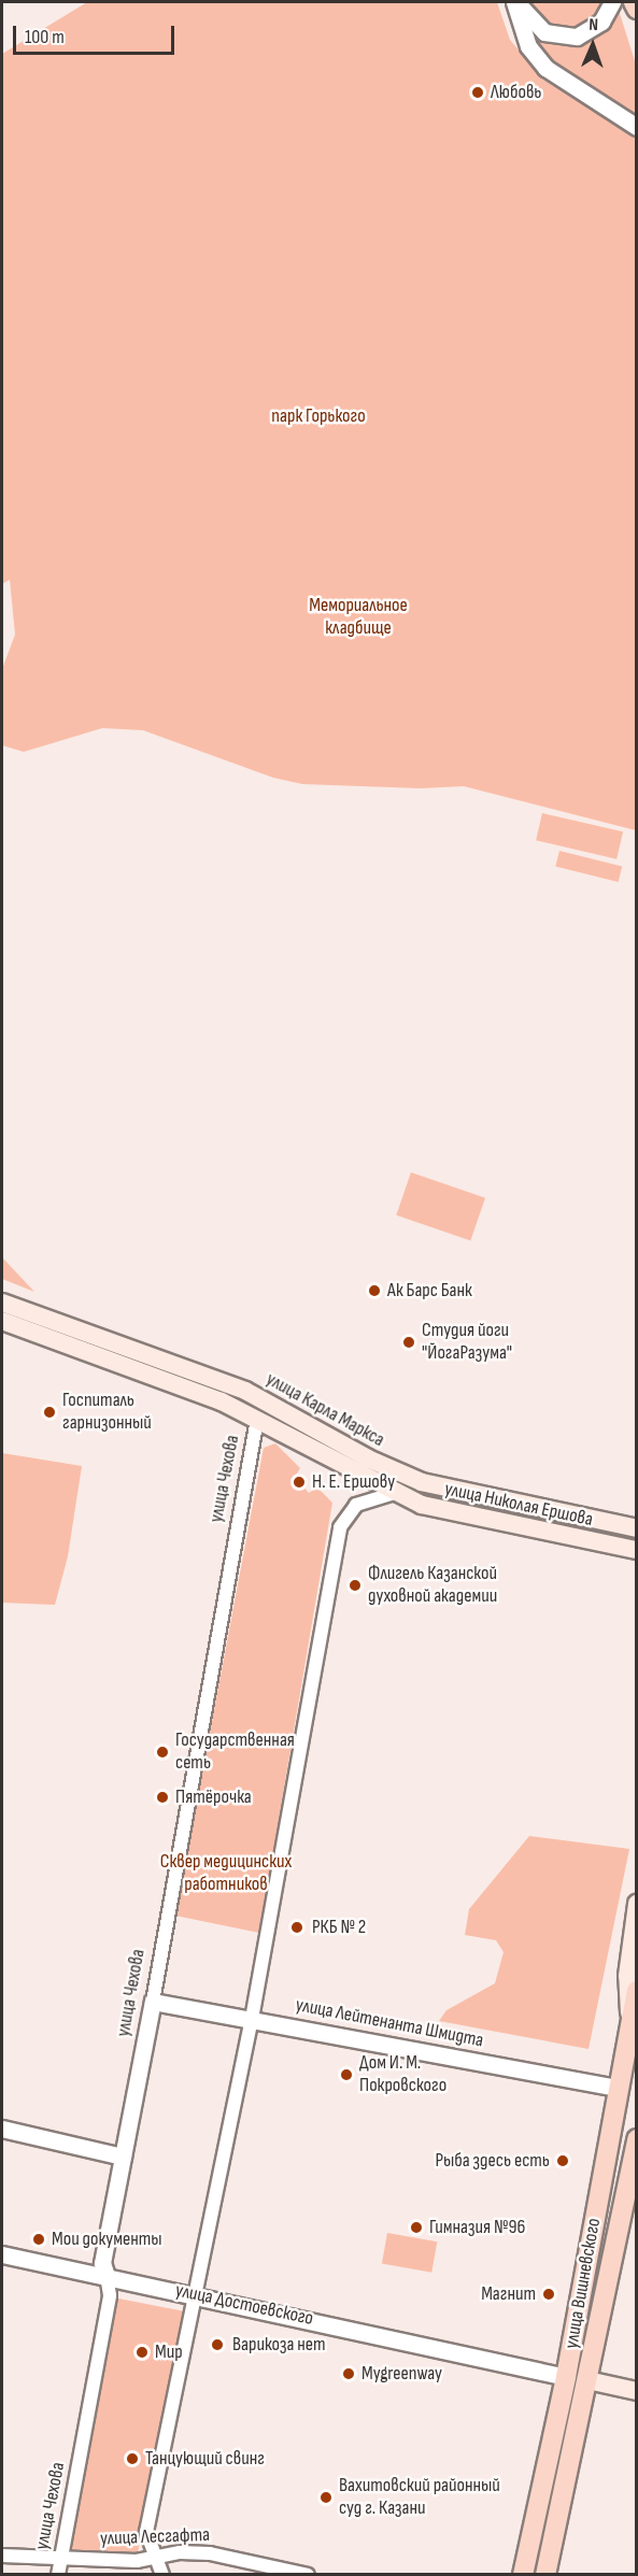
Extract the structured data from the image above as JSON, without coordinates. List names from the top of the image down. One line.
{"streets":{"main road":["улица Карла Маркса","улица Николая Ершова","улица Вишневского","улица Достоевского"],"street":["улица Чехова","улица Лейтенанта Шмидта","улица Лесгафта"]},"crossings":[["улица Карла Маркса","улица Чехова"],["улица Карла Маркса","улица Николая Ершова"],["улица Чехова","улица Лейтенанта Шмидта"],["улица Чехова","улица Достоевского"],["улица Чехова","улица Лесгафта"],["улица Лейтенанта Шмидта","улица Вишневского"],["улица Вишневского","улица Достоевского"]],"parks":["парк Горького","Мемориальное кладбище","Сквер медицинских работников"],"places":["Любовь","Ак Барс Банк","Студия йоги \"ЙогаРазума\"","Госпиталь гарнизонный","Н. Е. Ершову","Флигель Казанской духовной академии","Государственная сеть","Пятёрочка","РКБ № 2","Дом И. М. Покровского","Рыба здесь есть","Гимназия №96","Мои документы","Магнит","Варикоза нет","Мир","Mygreenway","Танцующий свинг","Вахитовский районный суд г. Казани"],"scale_bar":"100 m","north":"top"}
